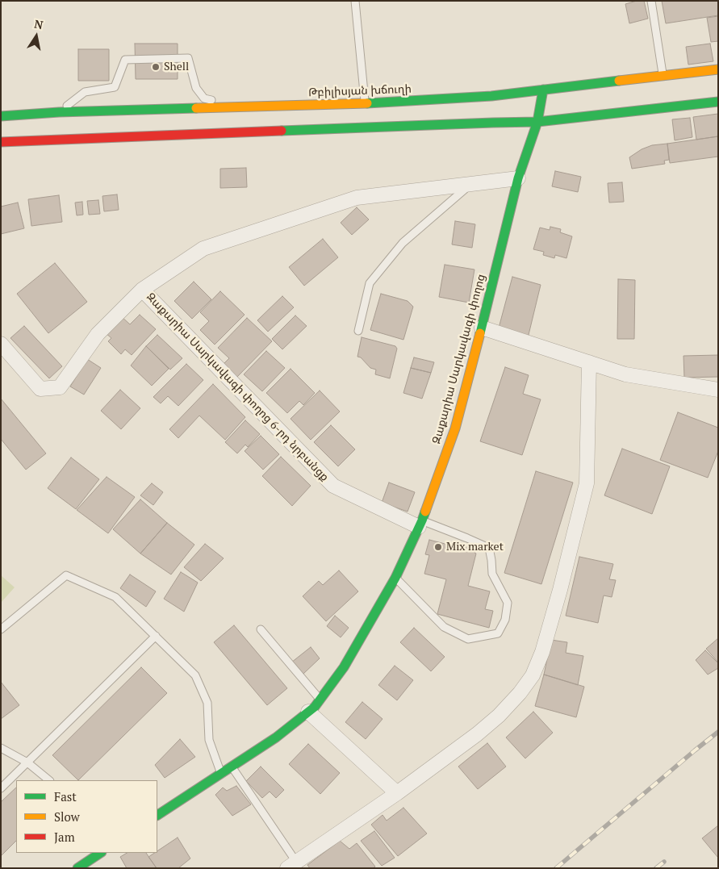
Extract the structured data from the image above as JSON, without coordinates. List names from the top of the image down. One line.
{"streets":{"main road":["Թբիլիսյան խճուղի","Զաքարիա Սարկավագի փողոց"],"street":["Զաքարիա Սարկավագի փողոց 6-րդ նրբանցք"]},"crossings":[["Թբիլիսյան խճուղի","Զաքարիա Սարկավագի փողոց"],["Զաքարիա Սարկավագի փողոց","Զաքարիա Սարկավագի փողոց 6-րդ նրբանցք"]],"places":["Shell","Mix market"],"legend":["Fast","Slow","Jam"],"north":"top"}
